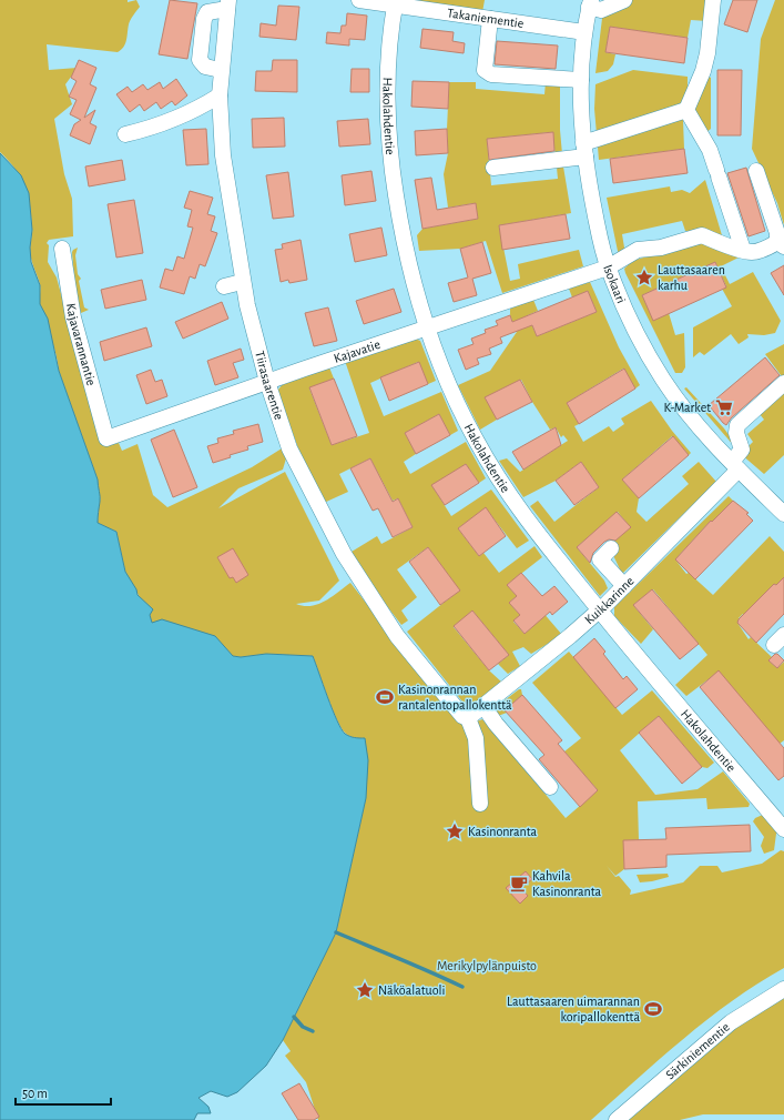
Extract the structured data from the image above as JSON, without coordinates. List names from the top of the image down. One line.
{"streets":{"street":["Takaniementie","Hakolahdentie","Isokaari","Kajavarannantie","Kajavatie","Tiirasaarentie","Kuikkarinne","Särkiniementie"]},"crossings":[["Takaniementie","Hakolahdentie"],["Takaniementie","Isokaari"],["Hakolahdentie","Kajavatie"],["Hakolahdentie","Kuikkarinne"],["Isokaari","Kajavatie"],["Isokaari","Kuikkarinne"],["Kajavarannantie","Kajavatie"],["Kajavatie","Tiirasaarentie"],["Tiirasaarentie","Kuikkarinne"]],"parks":["Merikylpylänpuisto"],"places":{"place":["Lauttasaaren karhu","Kasinonranta","Näköalatuoli"],"supermarket":["K-Market"],"sports":["Kasinonrannan rantalentopallokenttä","Lauttasaaren uimarannan koripallokenttä"],"cafe":["Kahvila Kasinonranta"]},"scale_bar":"50 m"}
